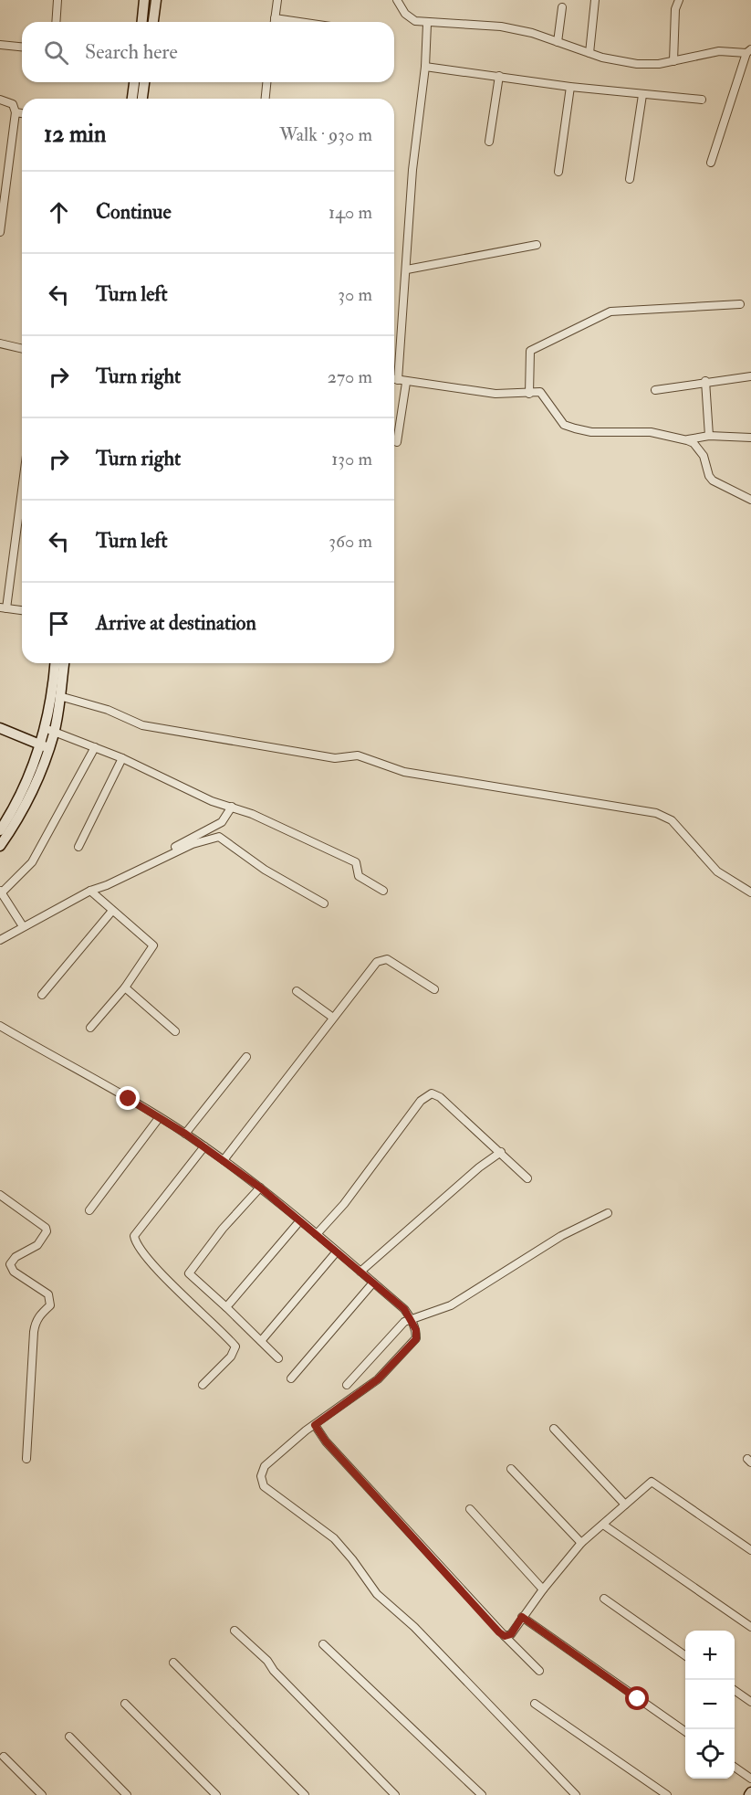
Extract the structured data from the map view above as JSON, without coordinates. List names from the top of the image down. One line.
{"page":{"search":"Search here","heading":["12 min","Walk · 930 m"],"list":[["Continue","140 m"],["Turn left","30 m"],["Turn right","270 m"],["Turn right","130 m"],["Turn left","360 m"],"Arrive at destination"],"map_buttons":["+","−"]}}
